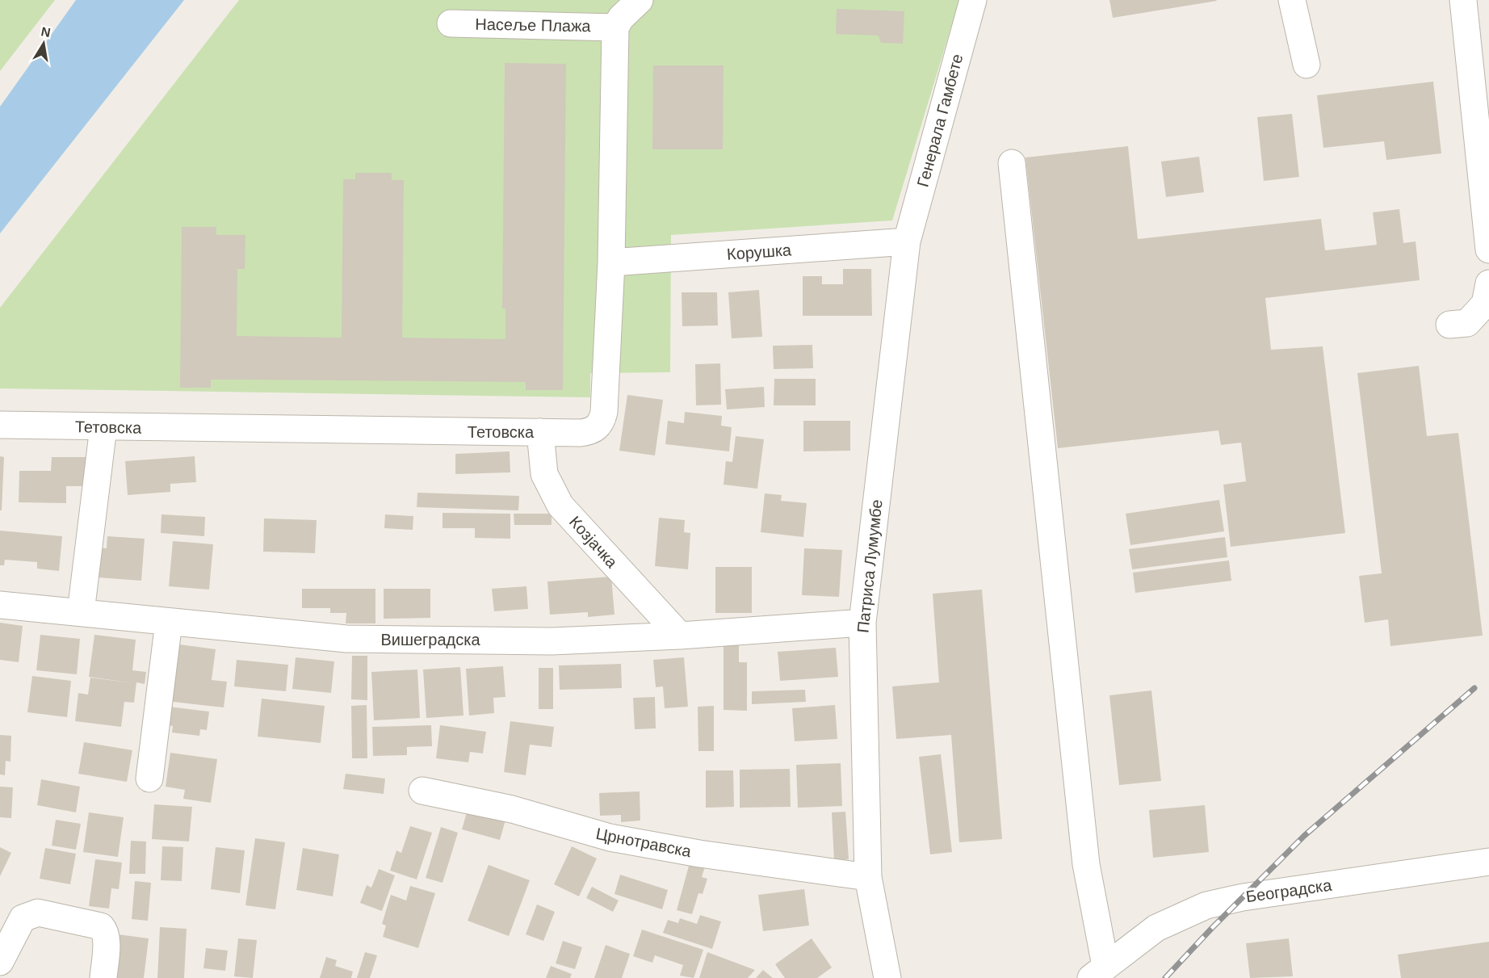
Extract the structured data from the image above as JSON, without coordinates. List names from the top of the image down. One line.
{"streets":{"street":["Насеље Плажа","Генерала Гамбете","Корушка","Тетовска","Козјачка","Патриса Лумумбе","Вишеградска","Црнотравска","Београдска"]},"crossings":[["Насеље Плажа","Тетовска"],["Генерала Гамбете","Корушка"],["Генерала Гамбете","Патриса Лумумбе"],["Корушка","Тетовска"],["Корушка","Патриса Лумумбе"],["Тетовска","Козјачка"],["Козјачка","Вишеградска"],["Патриса Лумумбе","Вишеградска"],["Патриса Лумумбе","Црнотравска"]],"north":"top"}
